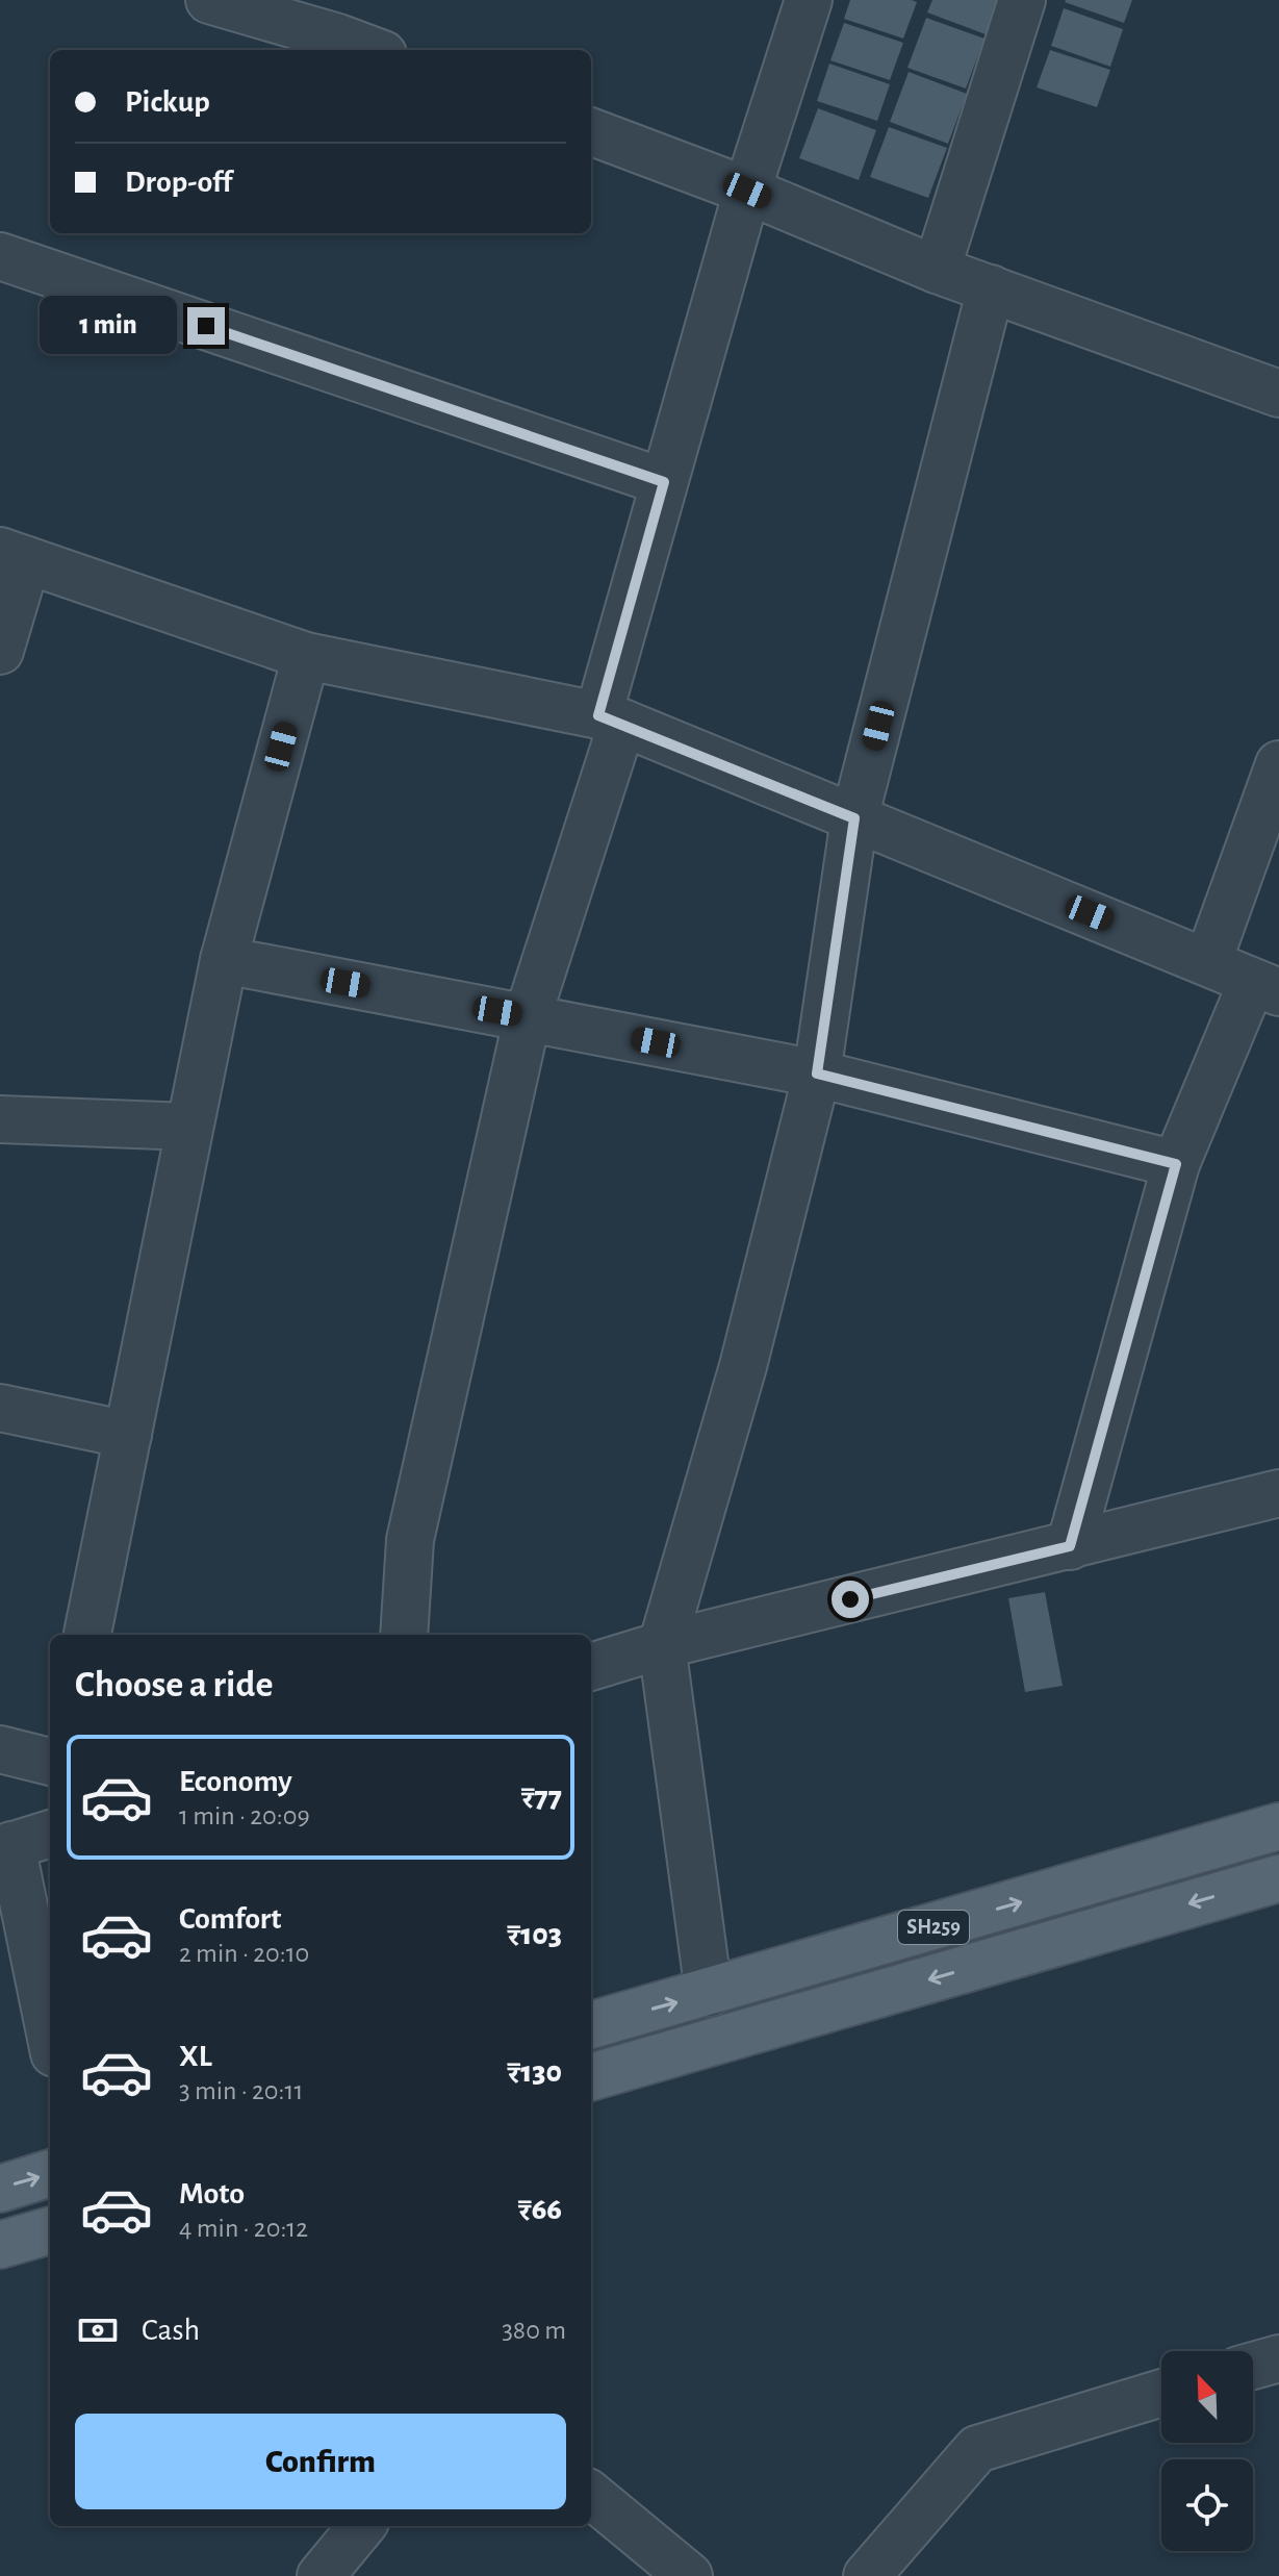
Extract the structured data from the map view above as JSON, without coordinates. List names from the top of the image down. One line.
{"streets":{"main road":["SH259"]},"north":"top left","page":{"banner":["Pickup","Drop-off"],"bubble":"1 min","heading":"Choose a ride","list":[{"name":"Economy","note":"1 min · 20:09","value":"₹77"},{"name":"Comfort","note":"2 min · 20:10","value":"₹103"},{"name":"XL","note":"3 min · 20:11","value":"₹130"},{"name":"Moto","note":"4 min · 20:12","value":"₹66"}],"pay":["Cash","380 m"],"buttons":"Confirm"}}
